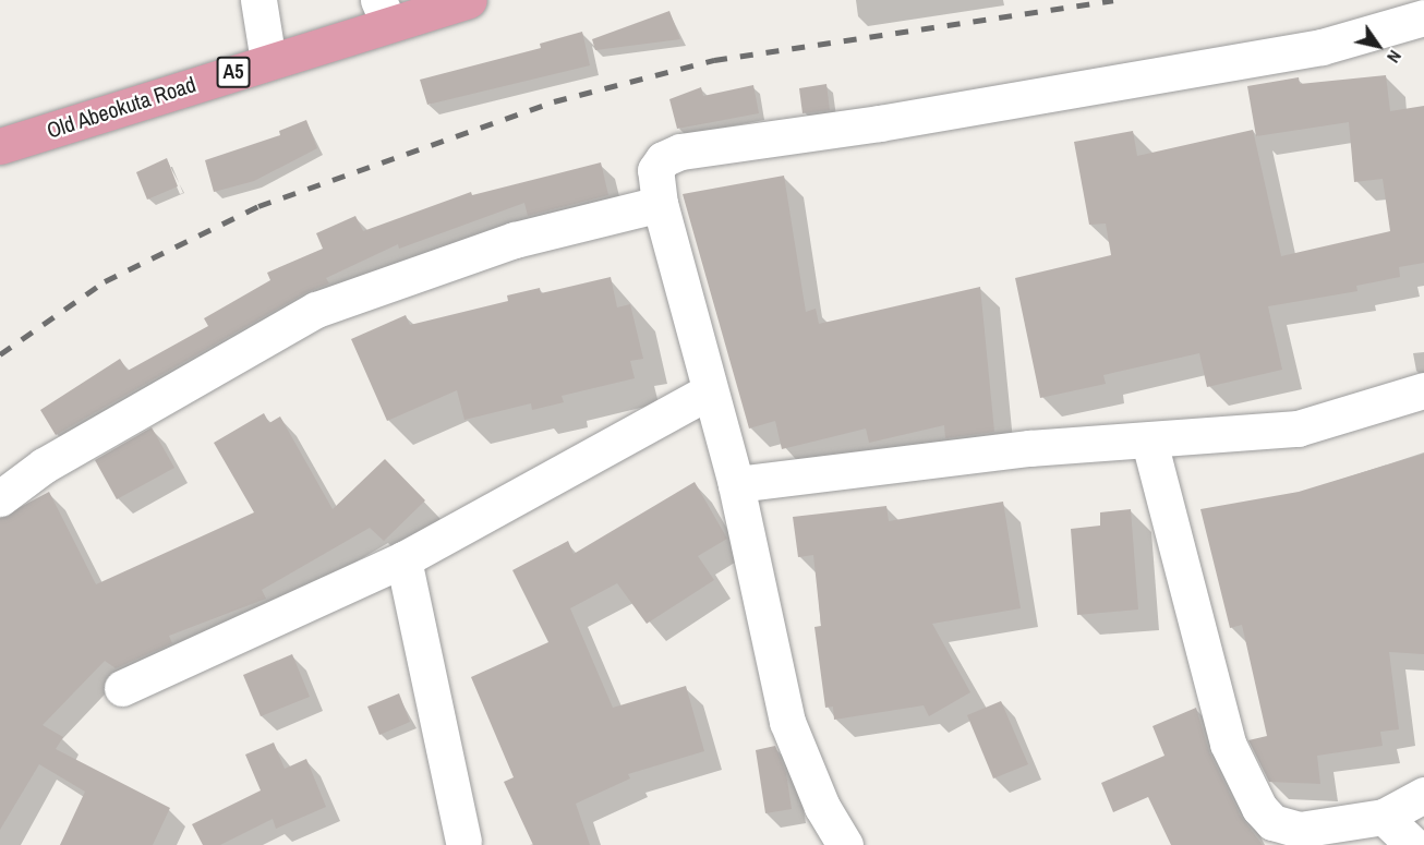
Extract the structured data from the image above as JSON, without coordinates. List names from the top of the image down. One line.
{"streets":{"highway":["A5","Old Abeokuta Road"]},"north":"bottom right"}
